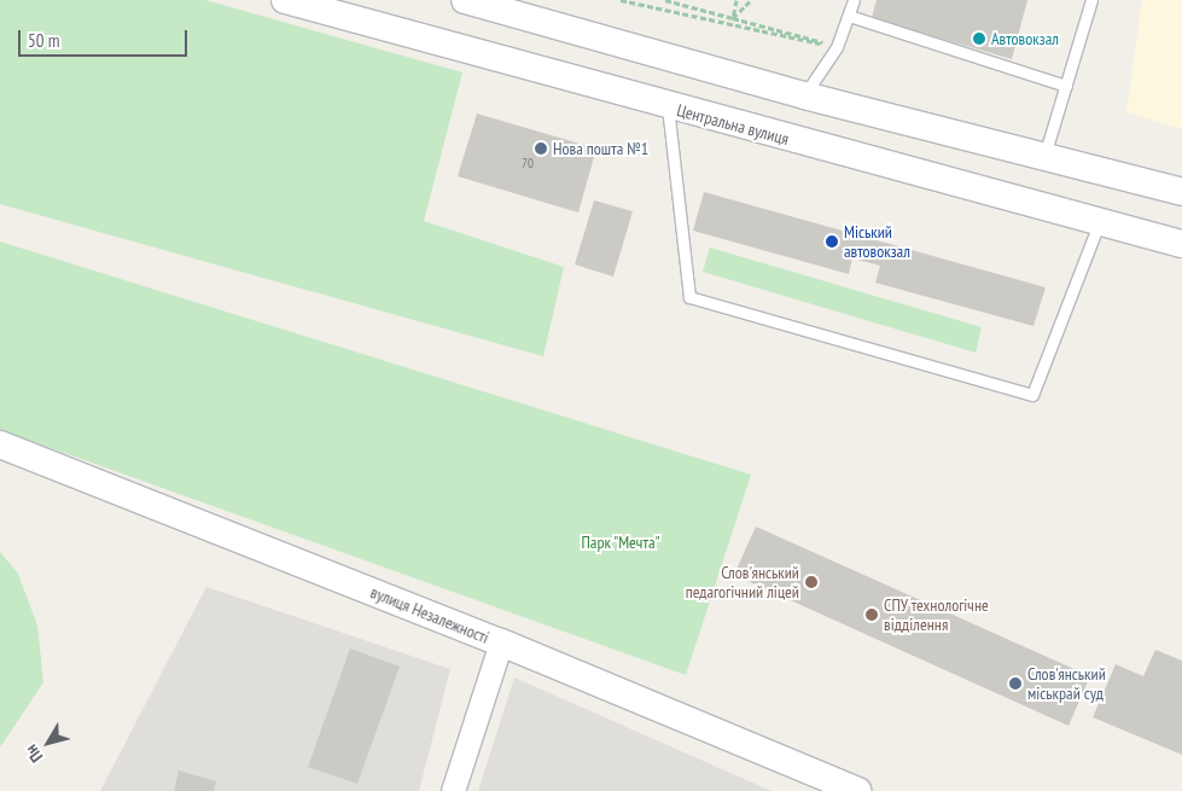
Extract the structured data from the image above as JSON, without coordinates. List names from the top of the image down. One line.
{"streets":{"street":["Центральна вулиця","вулиця Незалежності"]},"parks":["Парк \"Мечта\""],"places":["Автовокзал","Нова пошта №1","Міський автовокзал","Слов'янський педагогічний ліцей","СПУ технологічне відділення","Слов'янський міськрай суд"],"house_numbers":["70"],"scale_bar":"50 m","north":"bottom left"}
